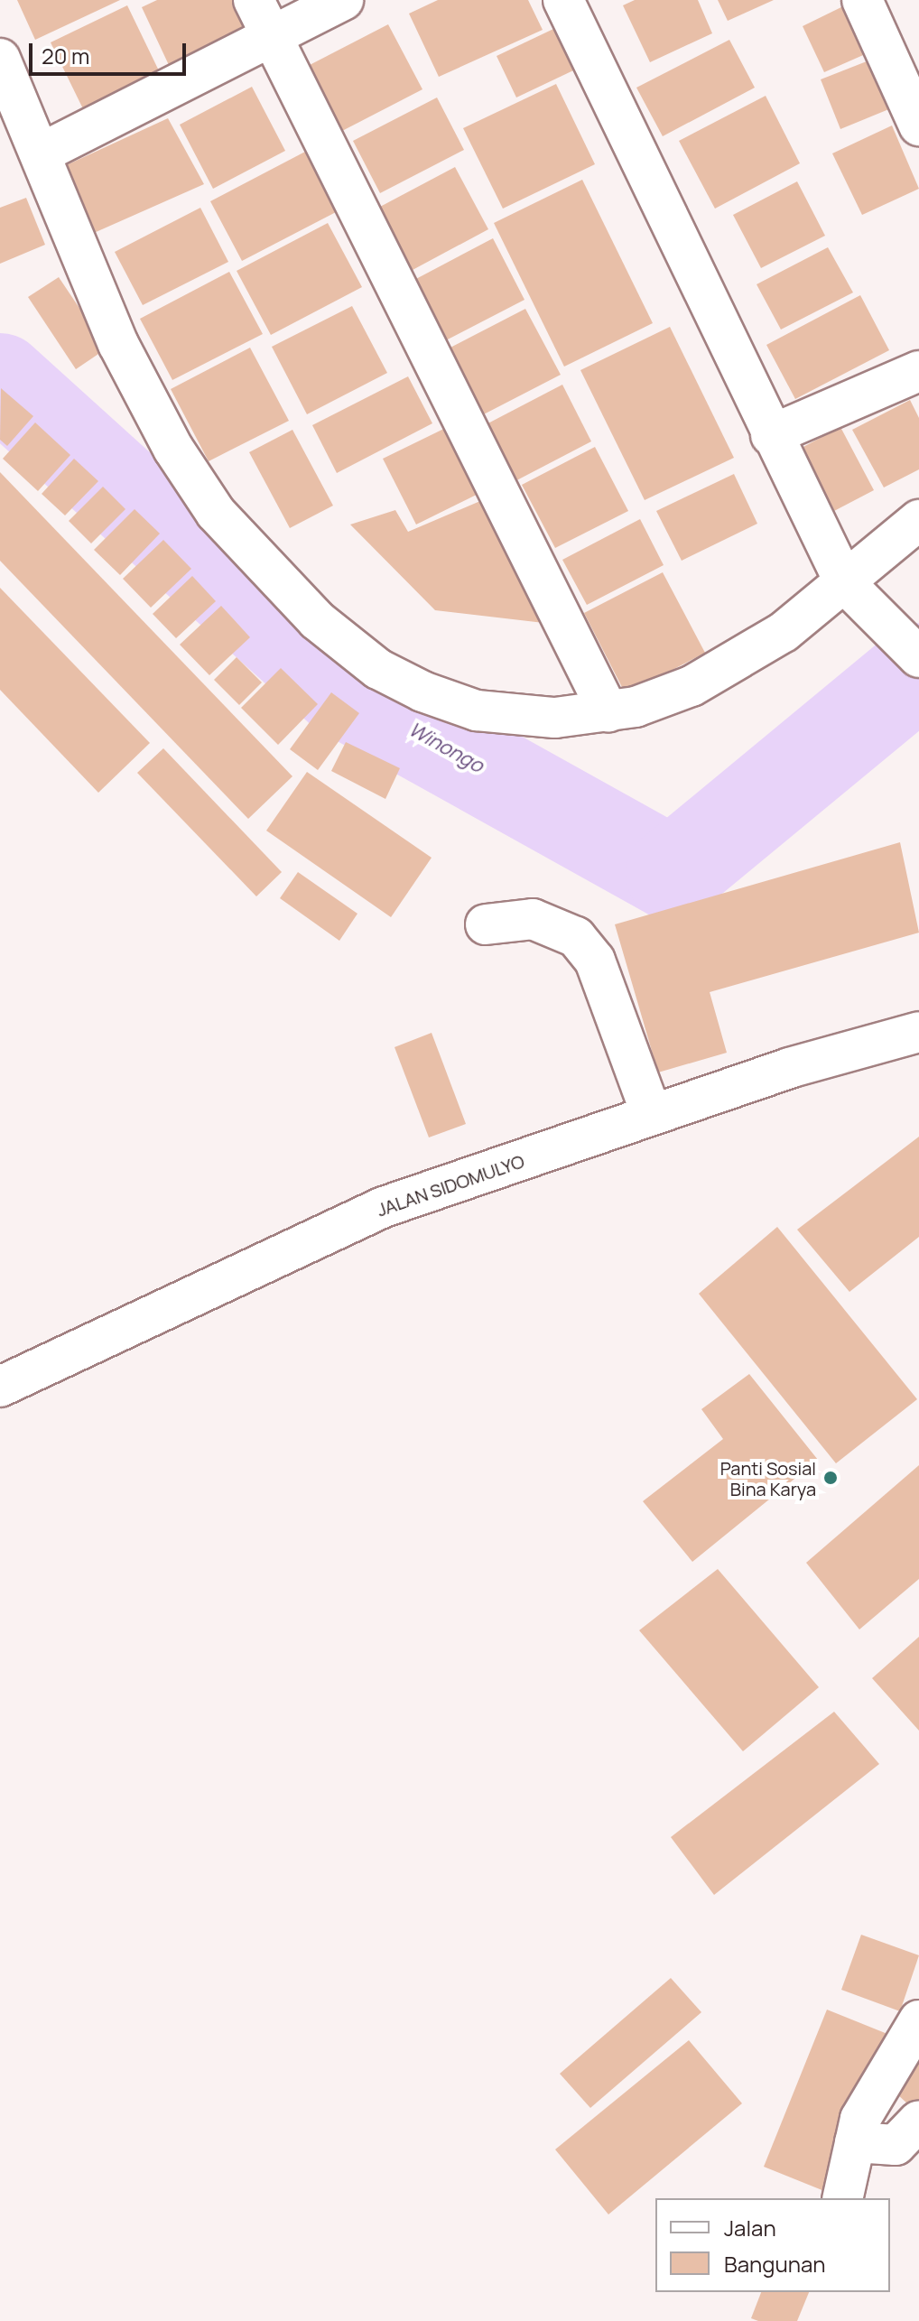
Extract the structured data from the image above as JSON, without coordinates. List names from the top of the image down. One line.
{"streets":{"street":["JALAN SIDOMULYO"]},"water":["Winongo"],"places":["Panti Sosial Bina Karya"],"legend":["Jalan","Bangunan"],"scale_bar":"20 m"}
